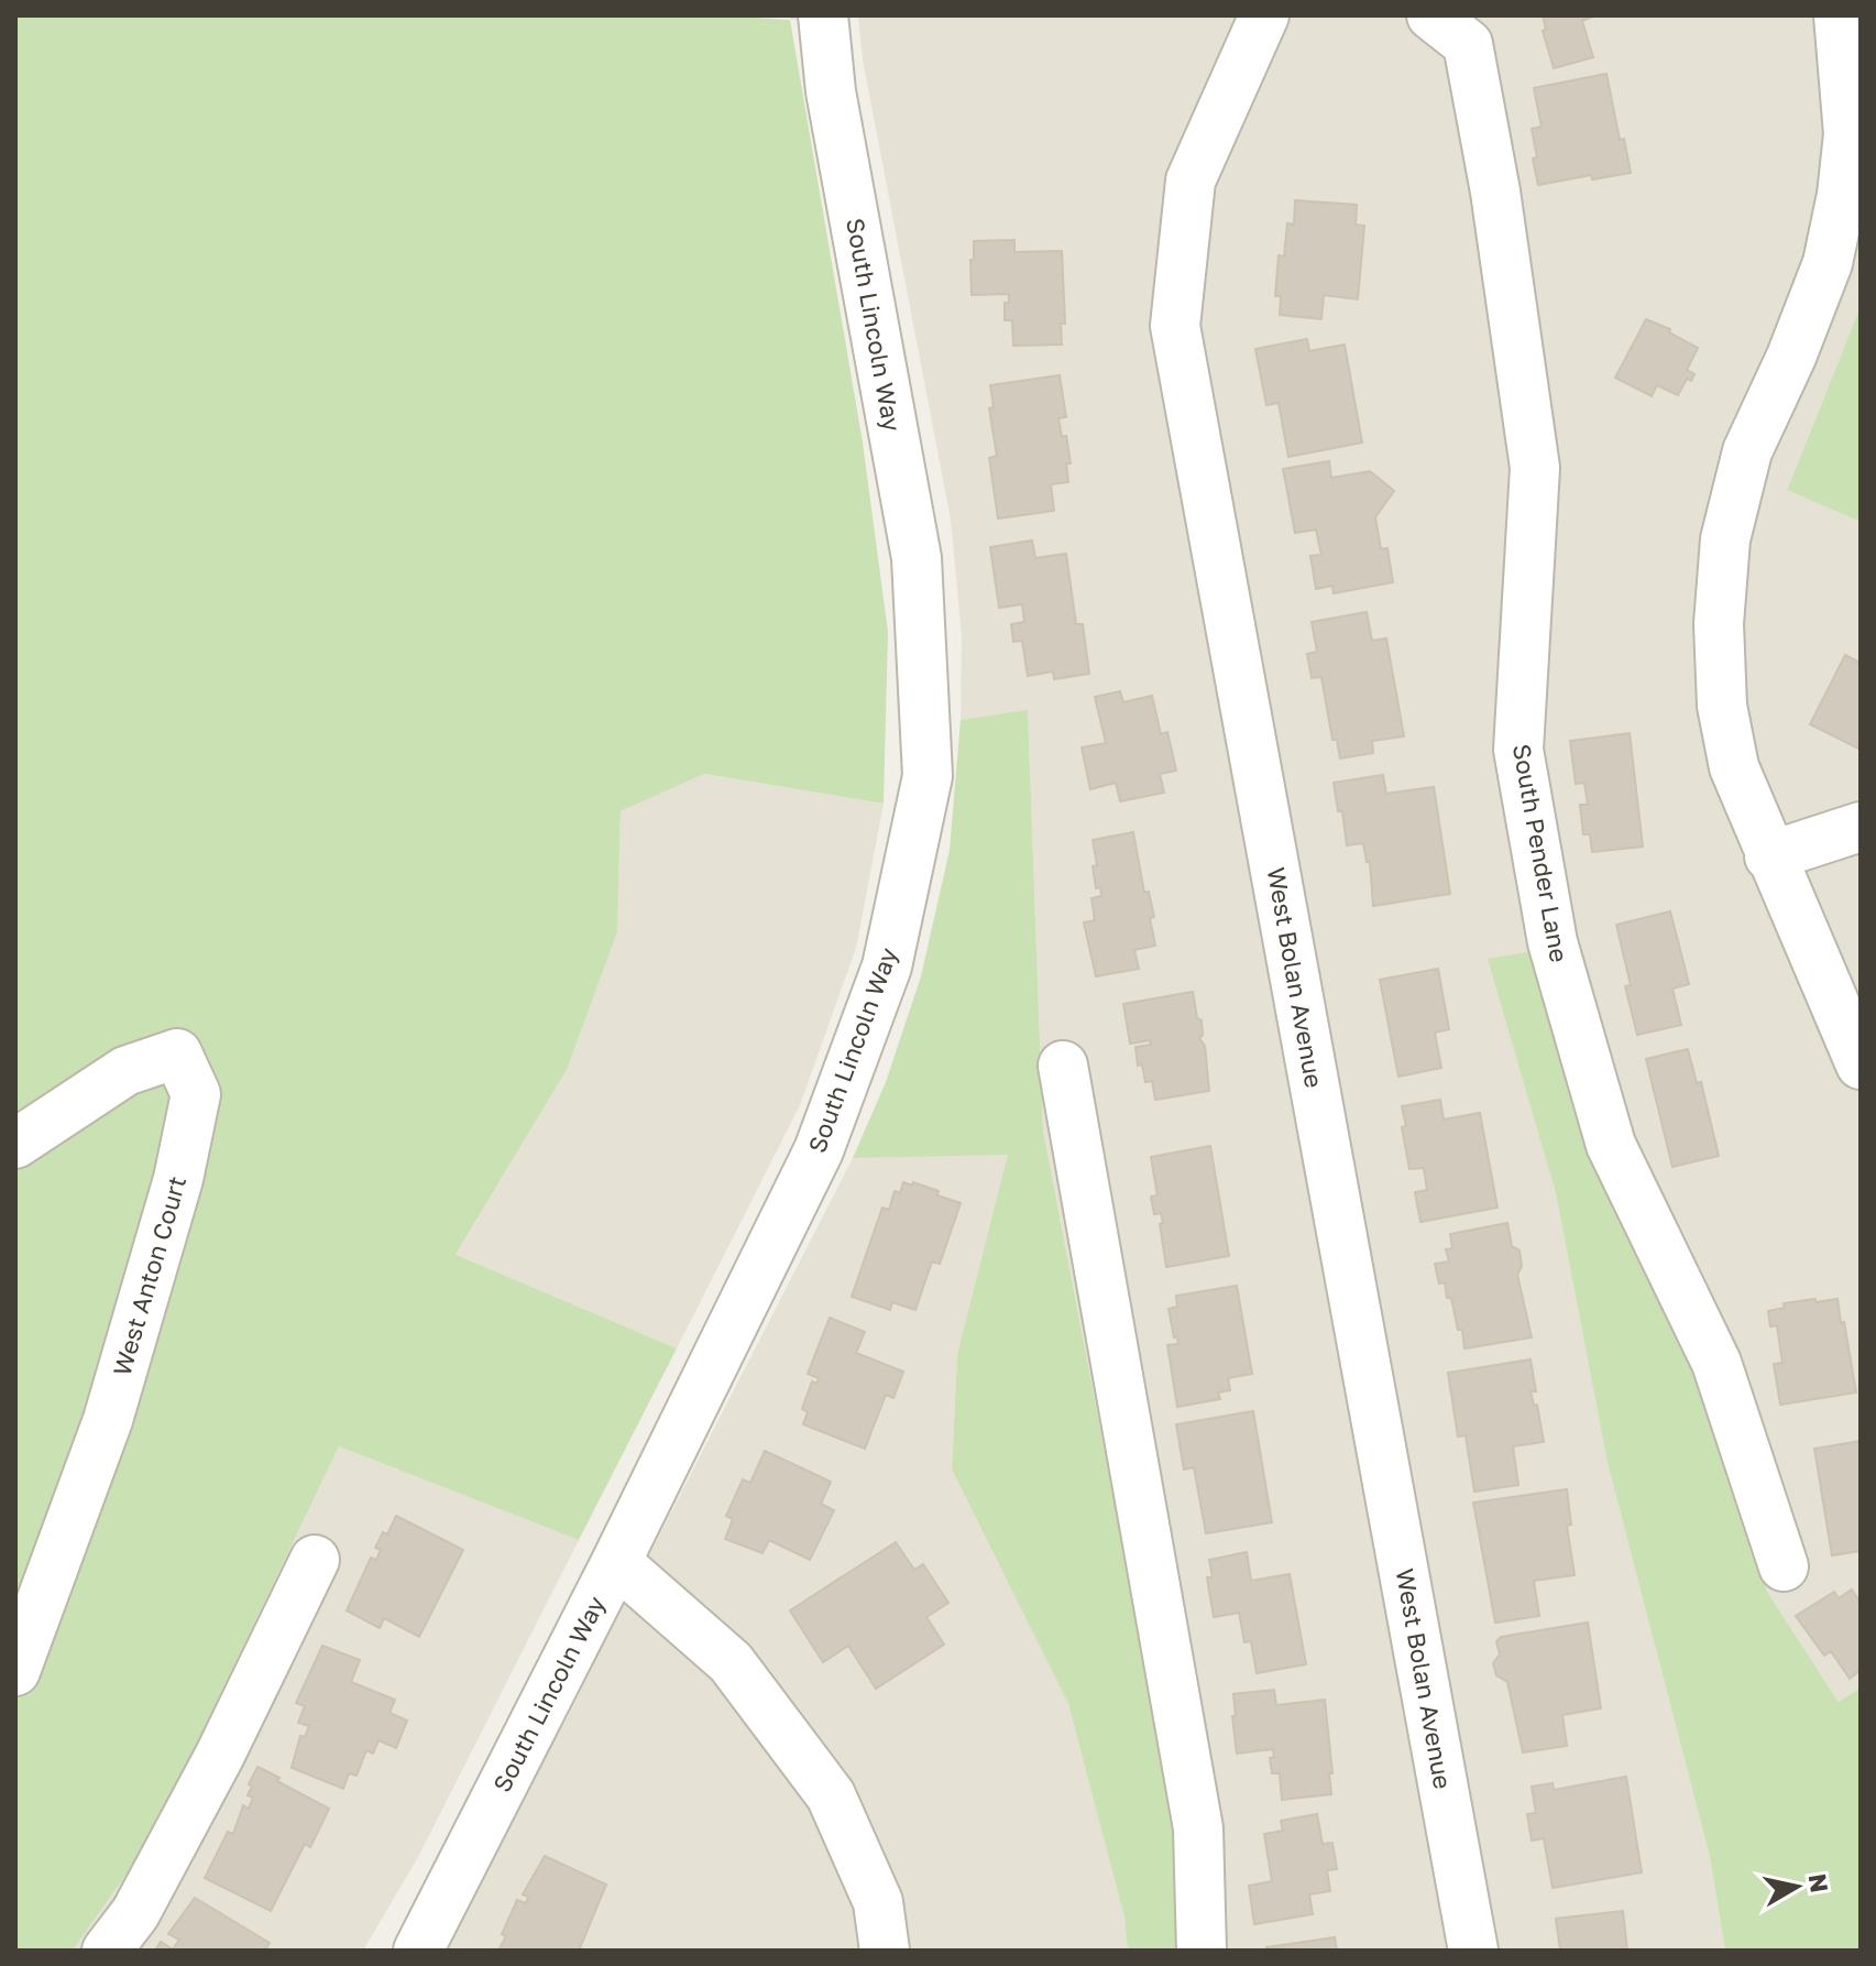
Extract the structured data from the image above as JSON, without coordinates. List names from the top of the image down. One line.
{"streets":{"street":["South Lincoln Way","South Pender Lane","West Bolan Avenue","West Anton Court"]},"north":"right"}
